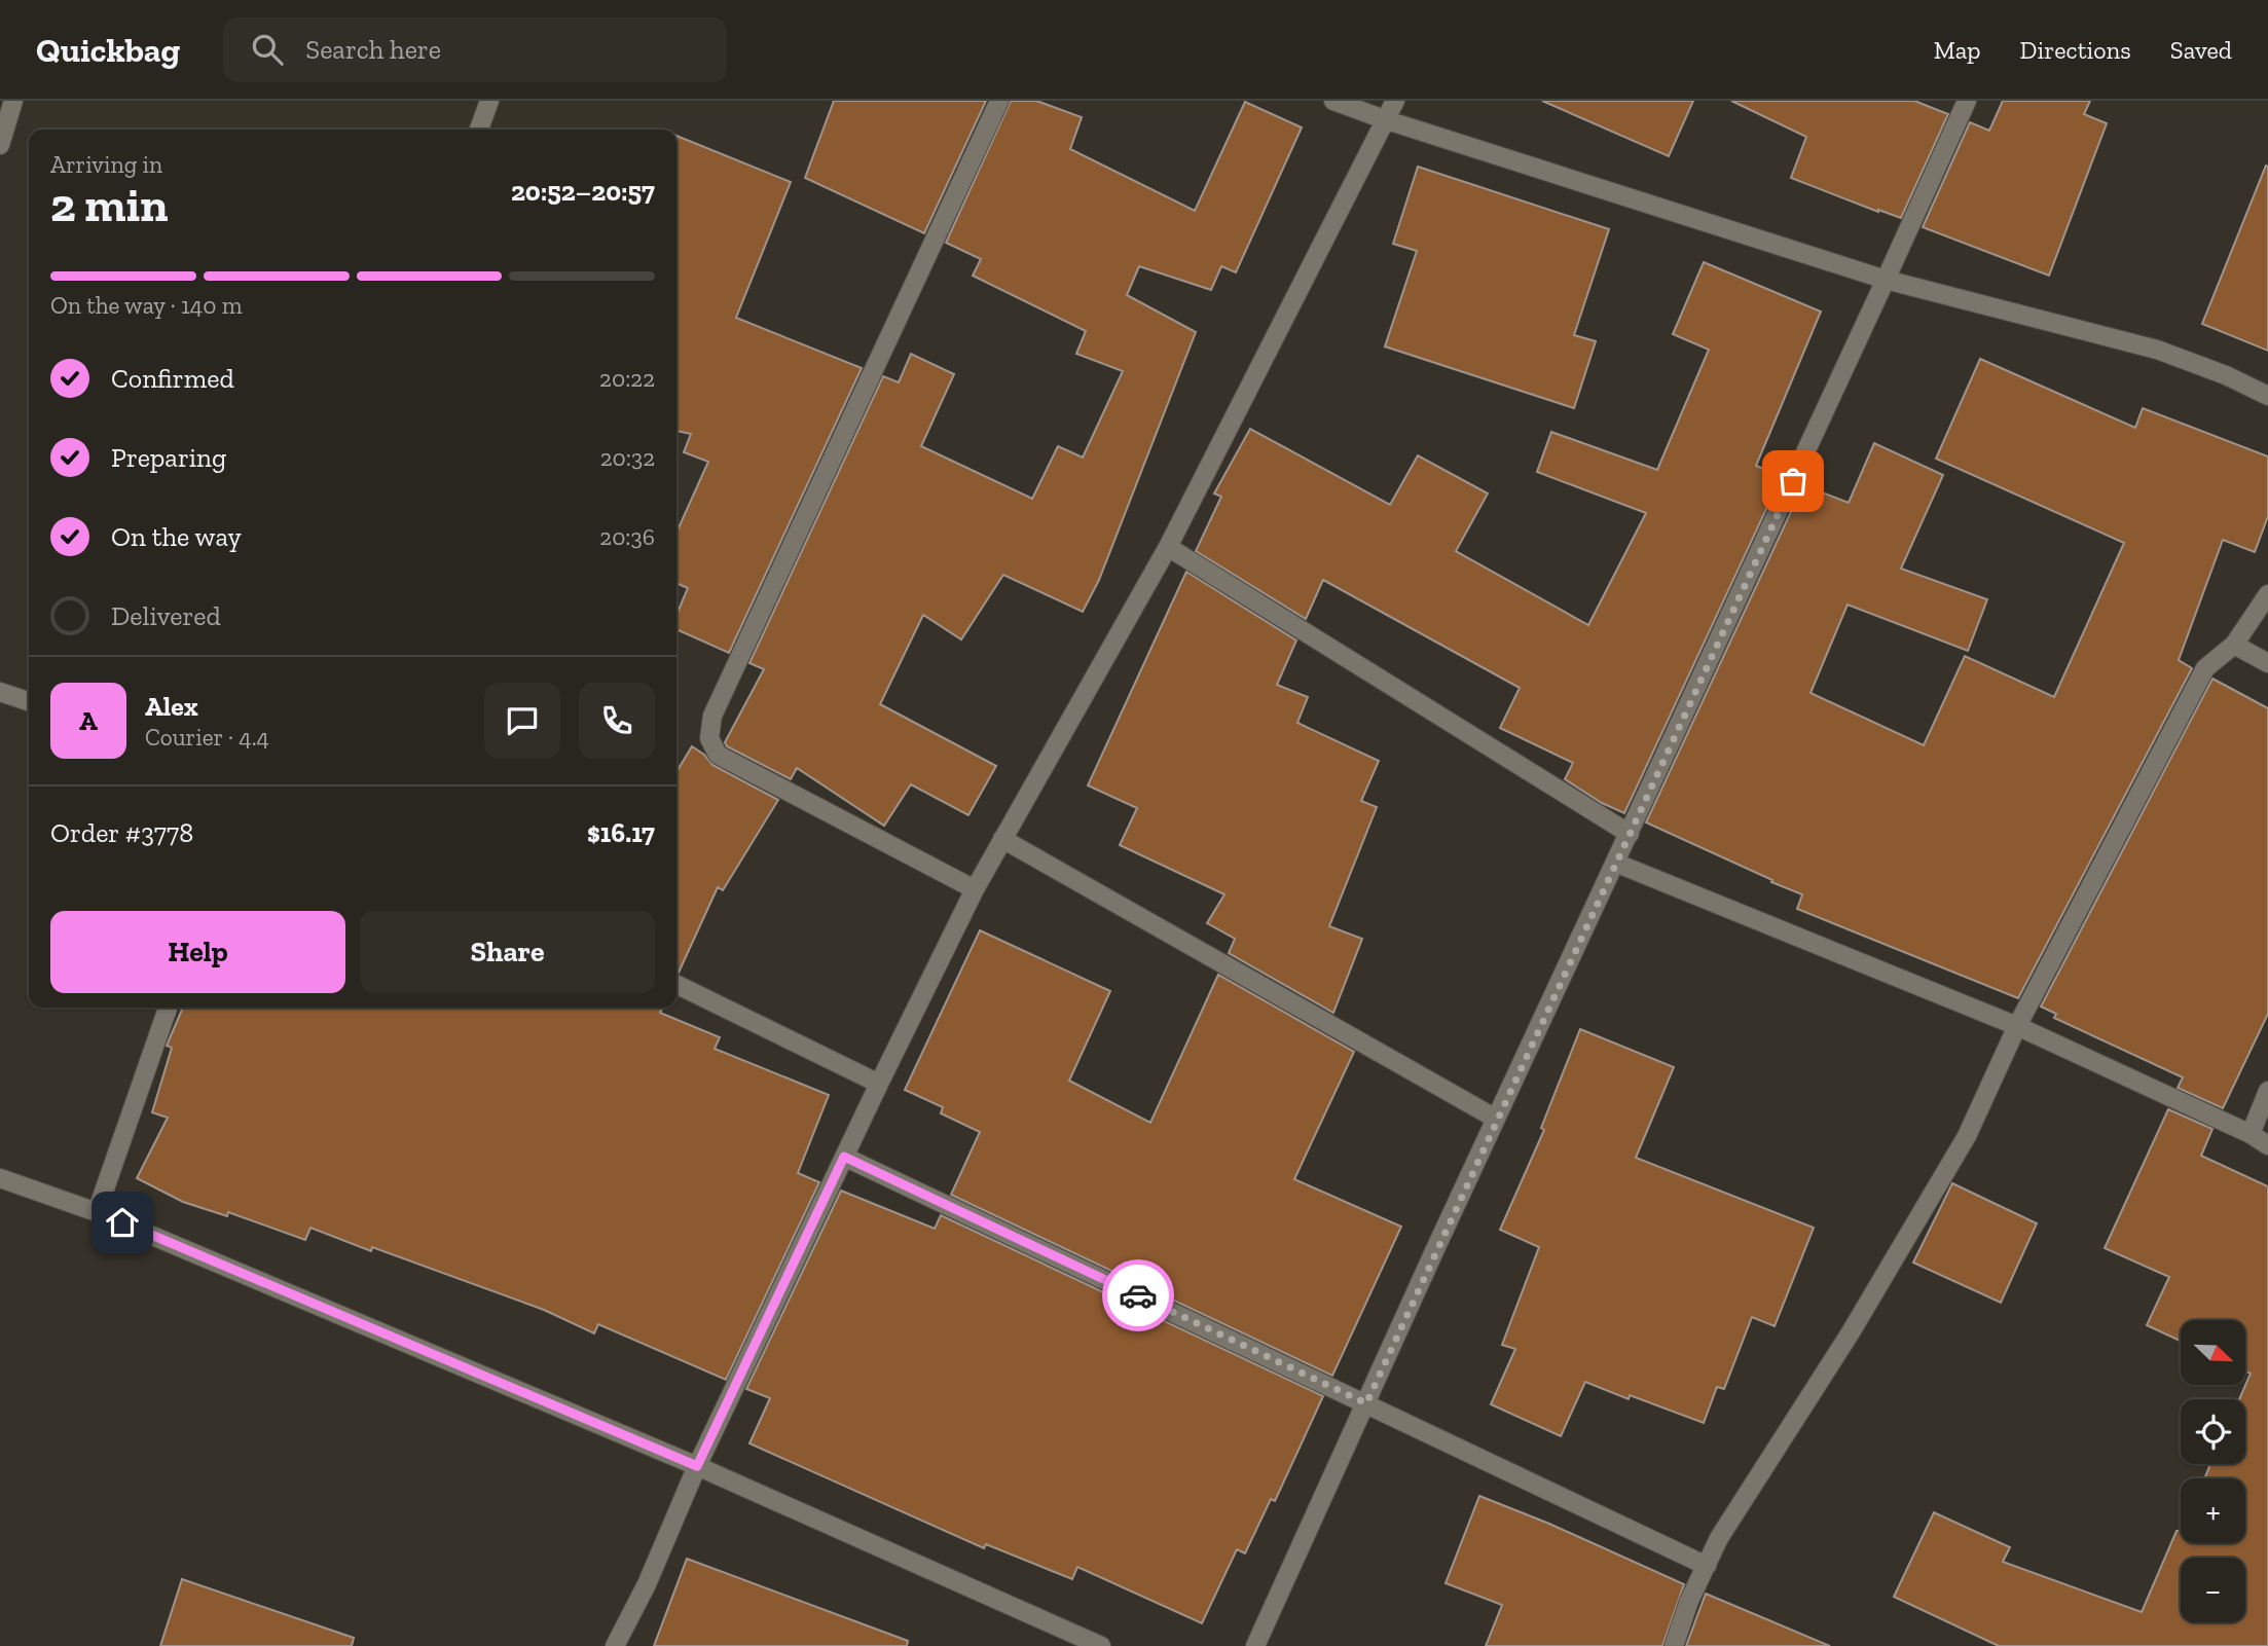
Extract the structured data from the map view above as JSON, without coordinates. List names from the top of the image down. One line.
{"north":"bottom right","page":{"header":"Quickbag","search":"Search here","nav":["Map","Directions","Saved"],"heading":["2 min","Arriving in","20:52–20:57"],"panel":["Alex","Courier · 4.4","Order #3778","$16.17"],"bar":"On the way · 140 m","list":[["Confirmed","20:22"],["Preparing","20:32"],["On the way","20:36"],"Delivered"],"round":"A","buttons":["Help","Share"],"map_buttons":["+","−"]}}
